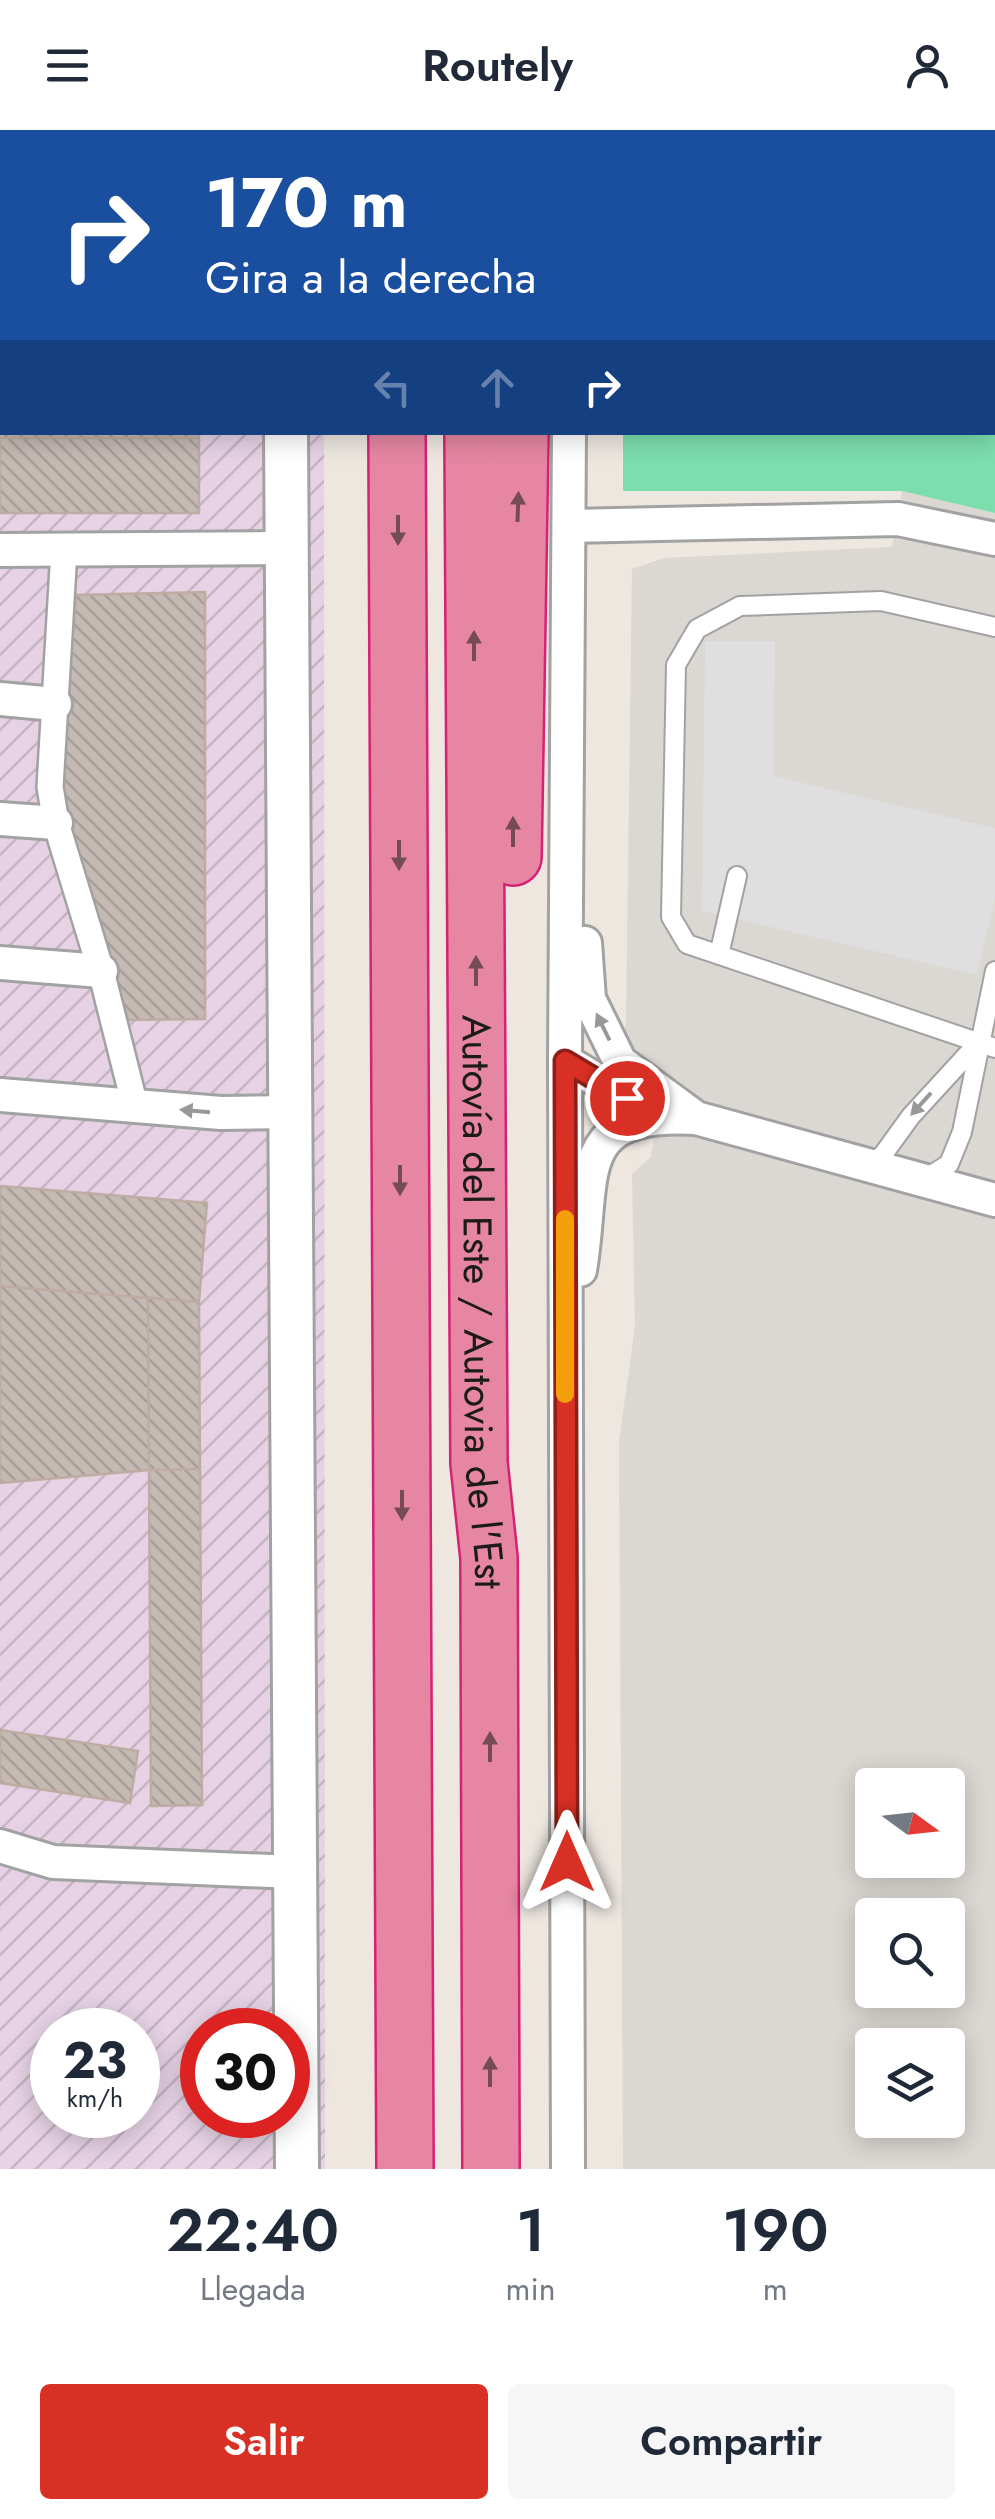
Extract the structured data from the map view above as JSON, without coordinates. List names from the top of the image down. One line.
{"streets":{"highway":["Autovía del Este / Autovia de l'Est"]},"north":"right","page":{"header":"Routely","turn":["170 m","Gira a la derecha"],"speed":"23 km/h","limit":"30","eta":["22:40","Llegada","1","min","190","m"],"buttons":["Salir","Compartir"]}}
